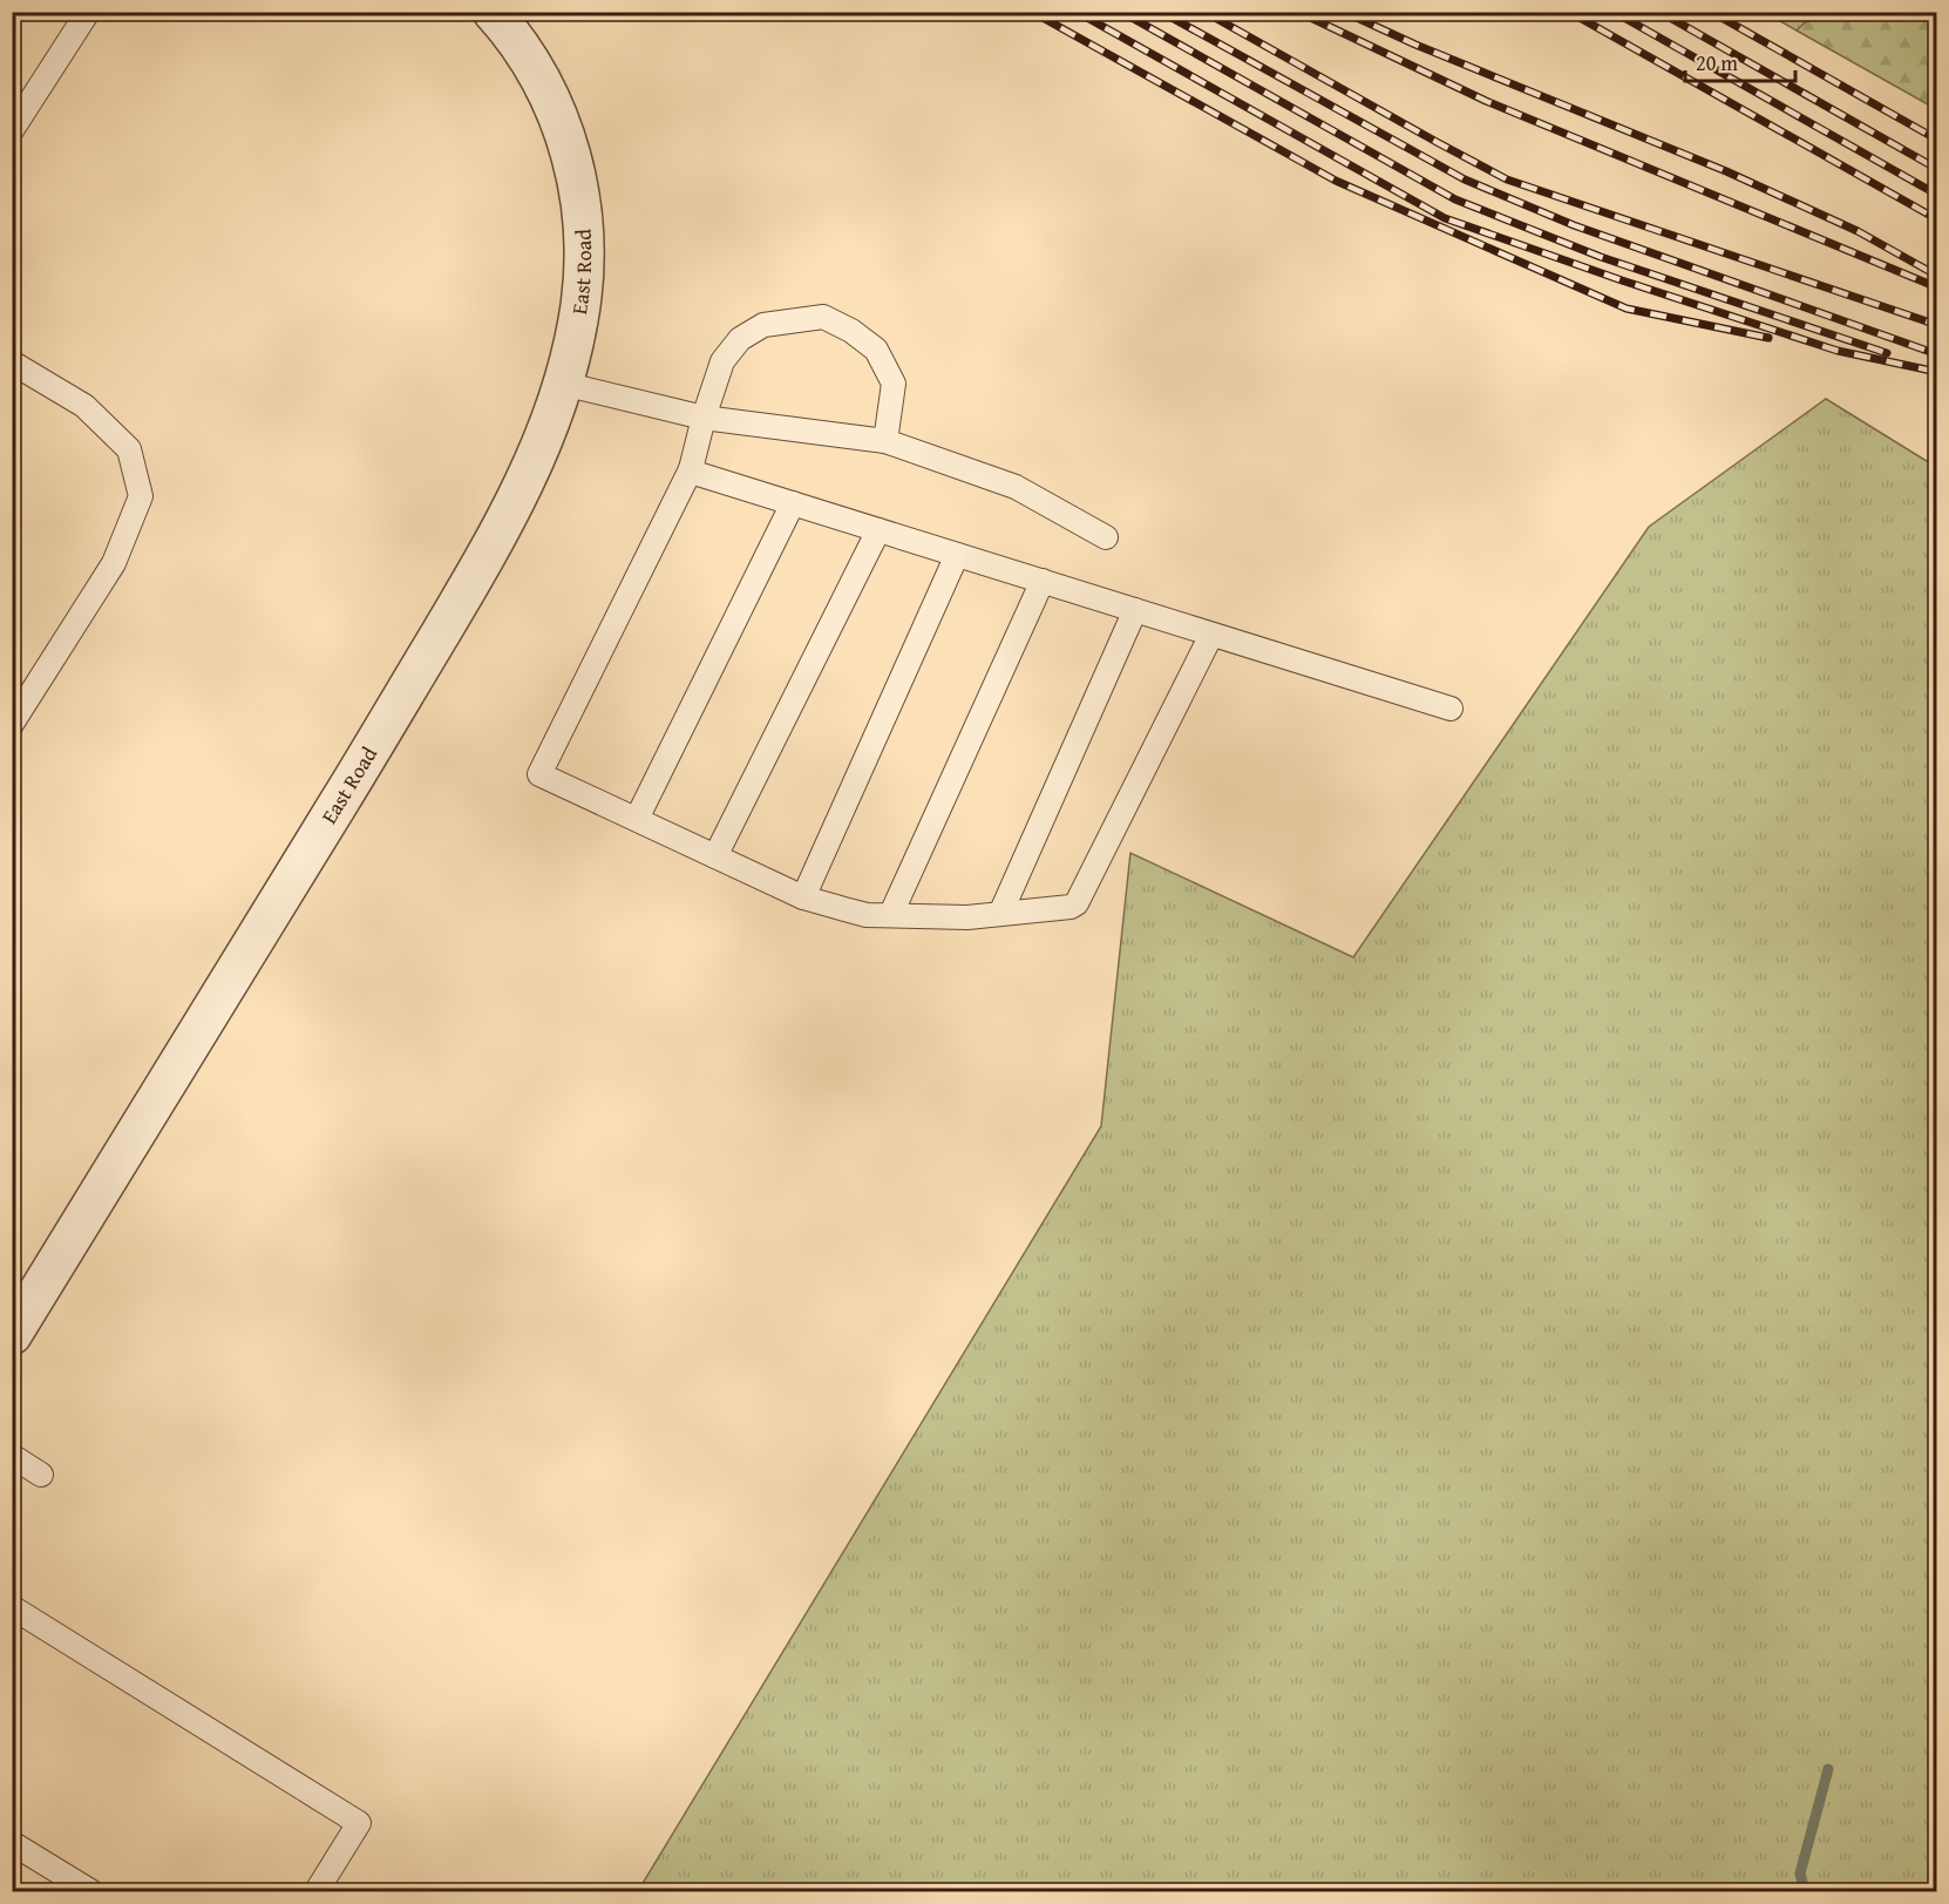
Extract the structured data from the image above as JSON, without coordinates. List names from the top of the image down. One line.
{"streets":{"street":["East Road"]},"scale_bar":"20 m"}
